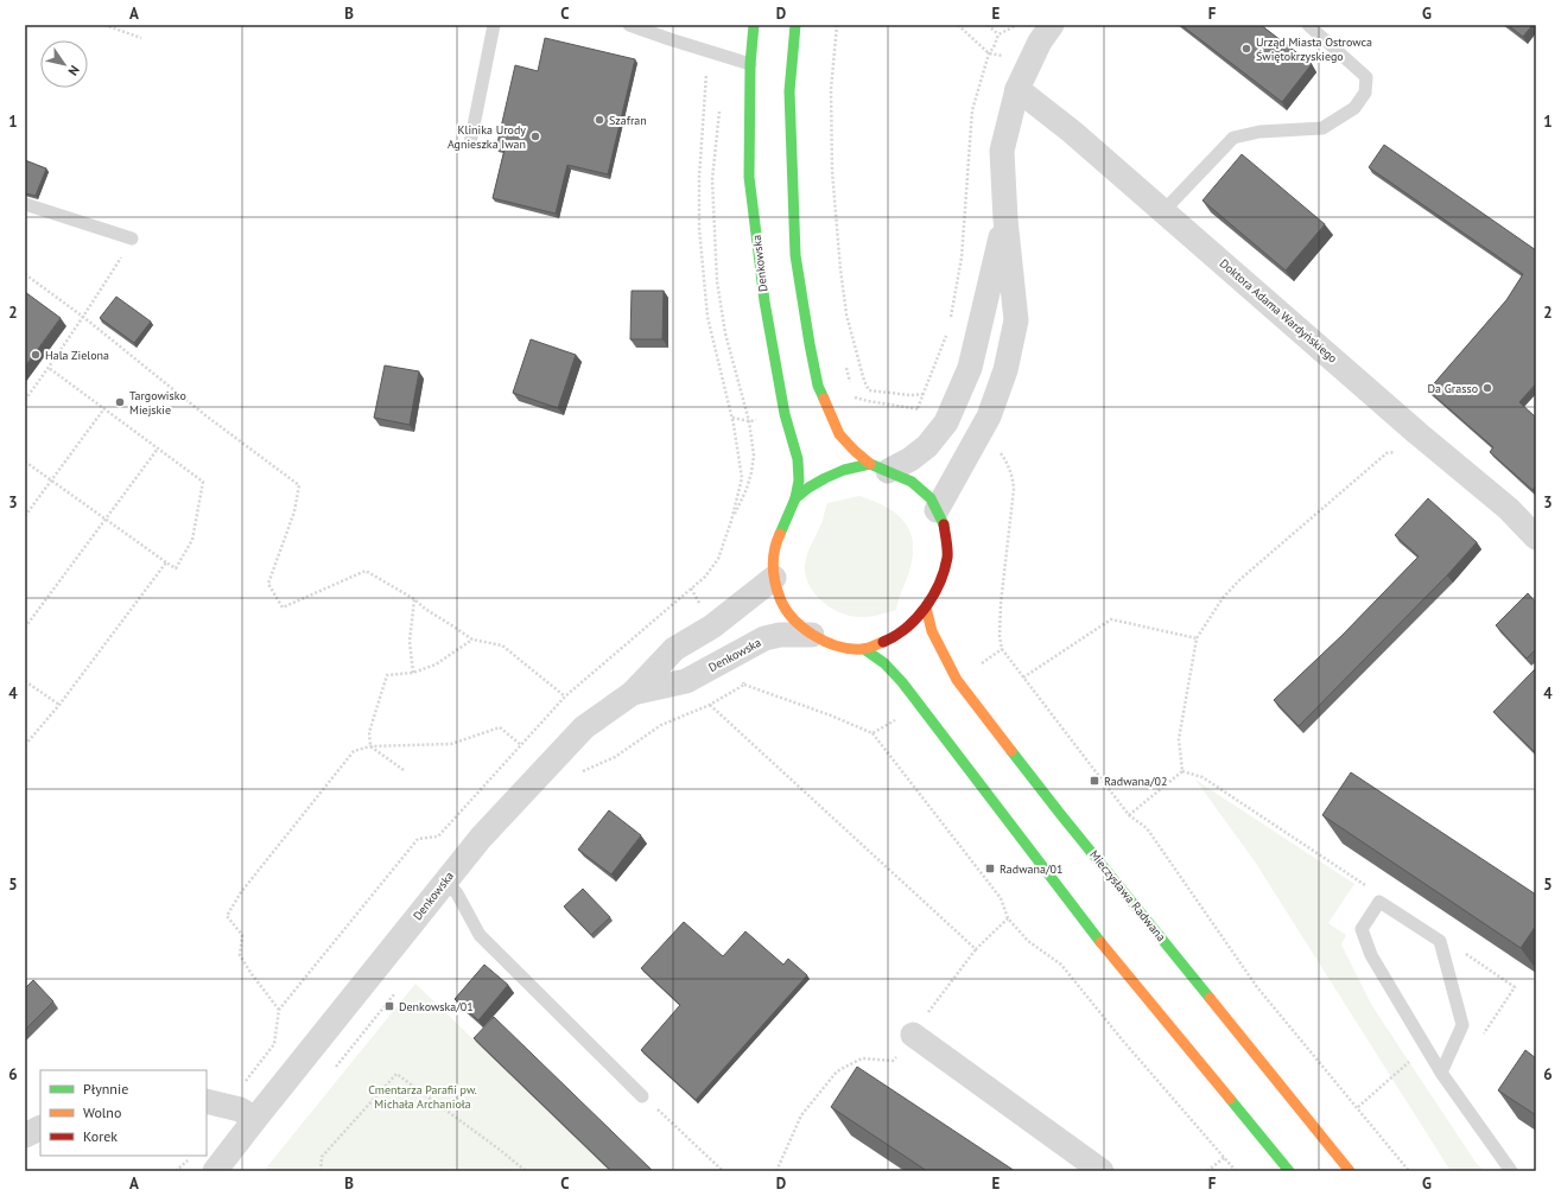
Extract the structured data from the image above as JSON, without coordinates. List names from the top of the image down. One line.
{"streets":{"main road":["Denkowska","Mieczysława Radwana"],"street":["Doktora Adama Wardyńskiego"]},"parks":["Cmentarza Parafii pw. Michała Archanioła"],"places":{"other":["Urząd Miasta Ostrowca Świętokrzyskiego","Szafran","Klinika Urody Agnieszka Iwan","Hala Zielona","Da Grasso","Targowisko Miejskie"],"transit":["Radwana/02","Radwana/01","Denkowska/01"]},"legend":["Płynnie","Wolno","Korek"],"north":"bottom right","grid":{"columns":["A","B","C","D","E","F","G"],"rows":["1","2","3","4","5","6"]}}
